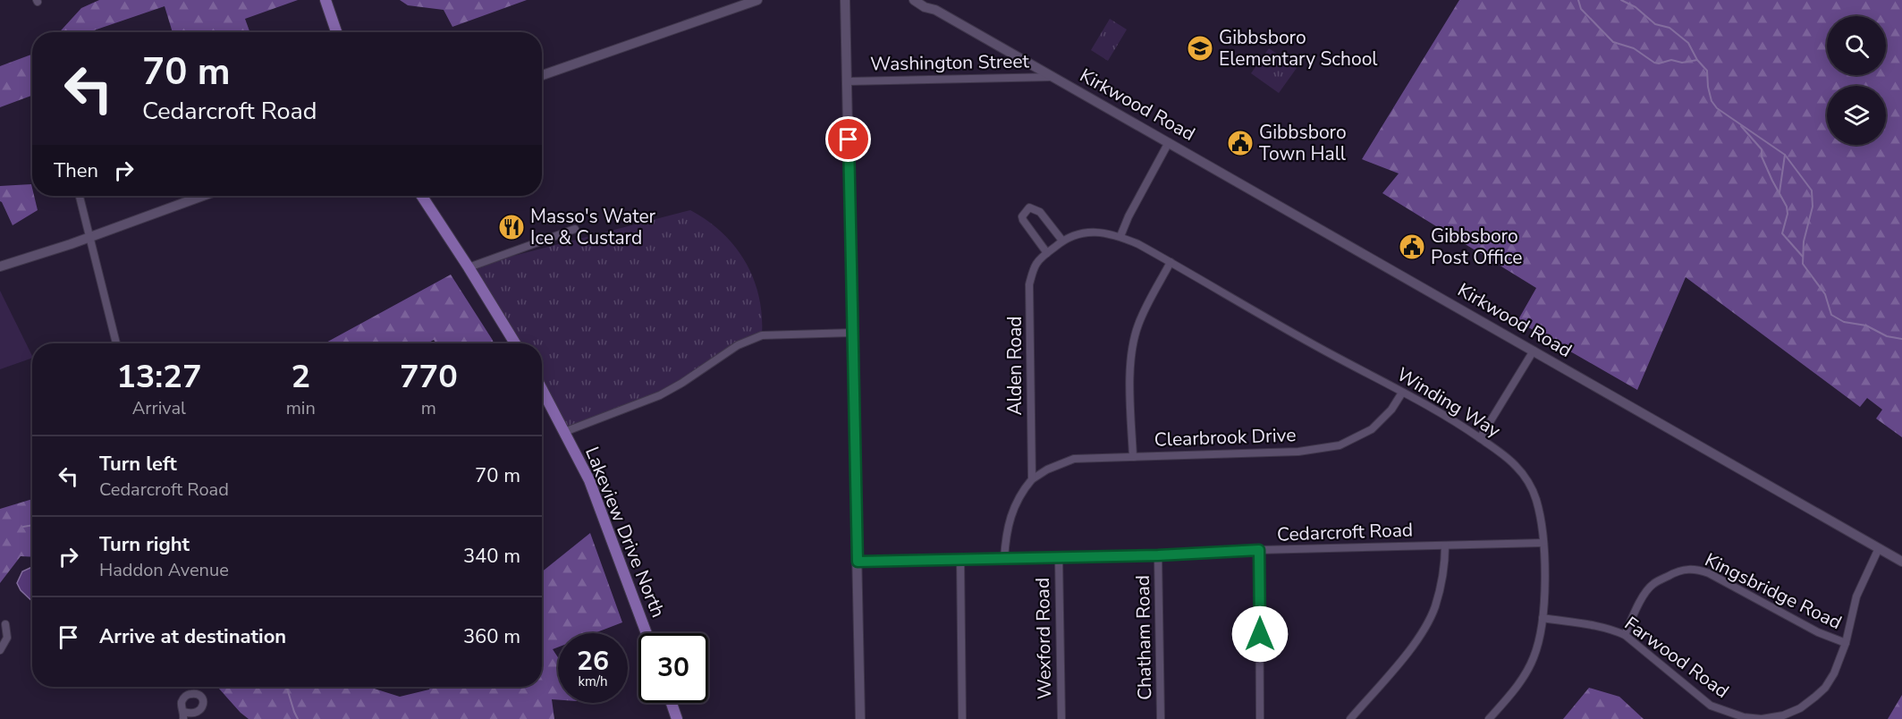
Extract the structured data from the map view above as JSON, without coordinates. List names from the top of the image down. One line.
{"streets":{"main road":["Lakeview Drive North"],"street":["Washington Street","Kirkwood Road","Alden Road","Winding Way","Clearbrook Drive","Cedarcroft Road","Kingsbridge Road","Chatham Road","Wexford Road","Farwood Road"]},"crossings":[["Washington Street","Kirkwood Road"],["Kirkwood Road","Farwood Road"],["Alden Road","Winding Way"],["Alden Road","Clearbrook Drive"],["Winding Way","Clearbrook Drive"],["Winding Way","Cedarcroft Road"],["Winding Way","Farwood Road"],["Cedarcroft Road","Chatham Road"],["Cedarcroft Road","Wexford Road"],["Kingsbridge Road","Farwood Road"]],"places":{"school or university":["Gibbsboro Elementary School"],"public building":["Gibbsboro Town Hall","Gibbsboro Post Office"],"restaurant":["Masso's Water Ice & Custard"]},"page":{"turn":["70 m","Cedarcroft Road"],"then":"Then","eta":["13:27","Arrival","2","min","770","m"],"list":[{"name":"Turn left","note":"Cedarcroft Road","value":"70 m"},{"name":"Turn right","note":"Haddon Avenue","value":"340 m"},{"name":"Arrive at destination","value":"360 m"}],"speed":"26 km/h","limit":"30"}}
